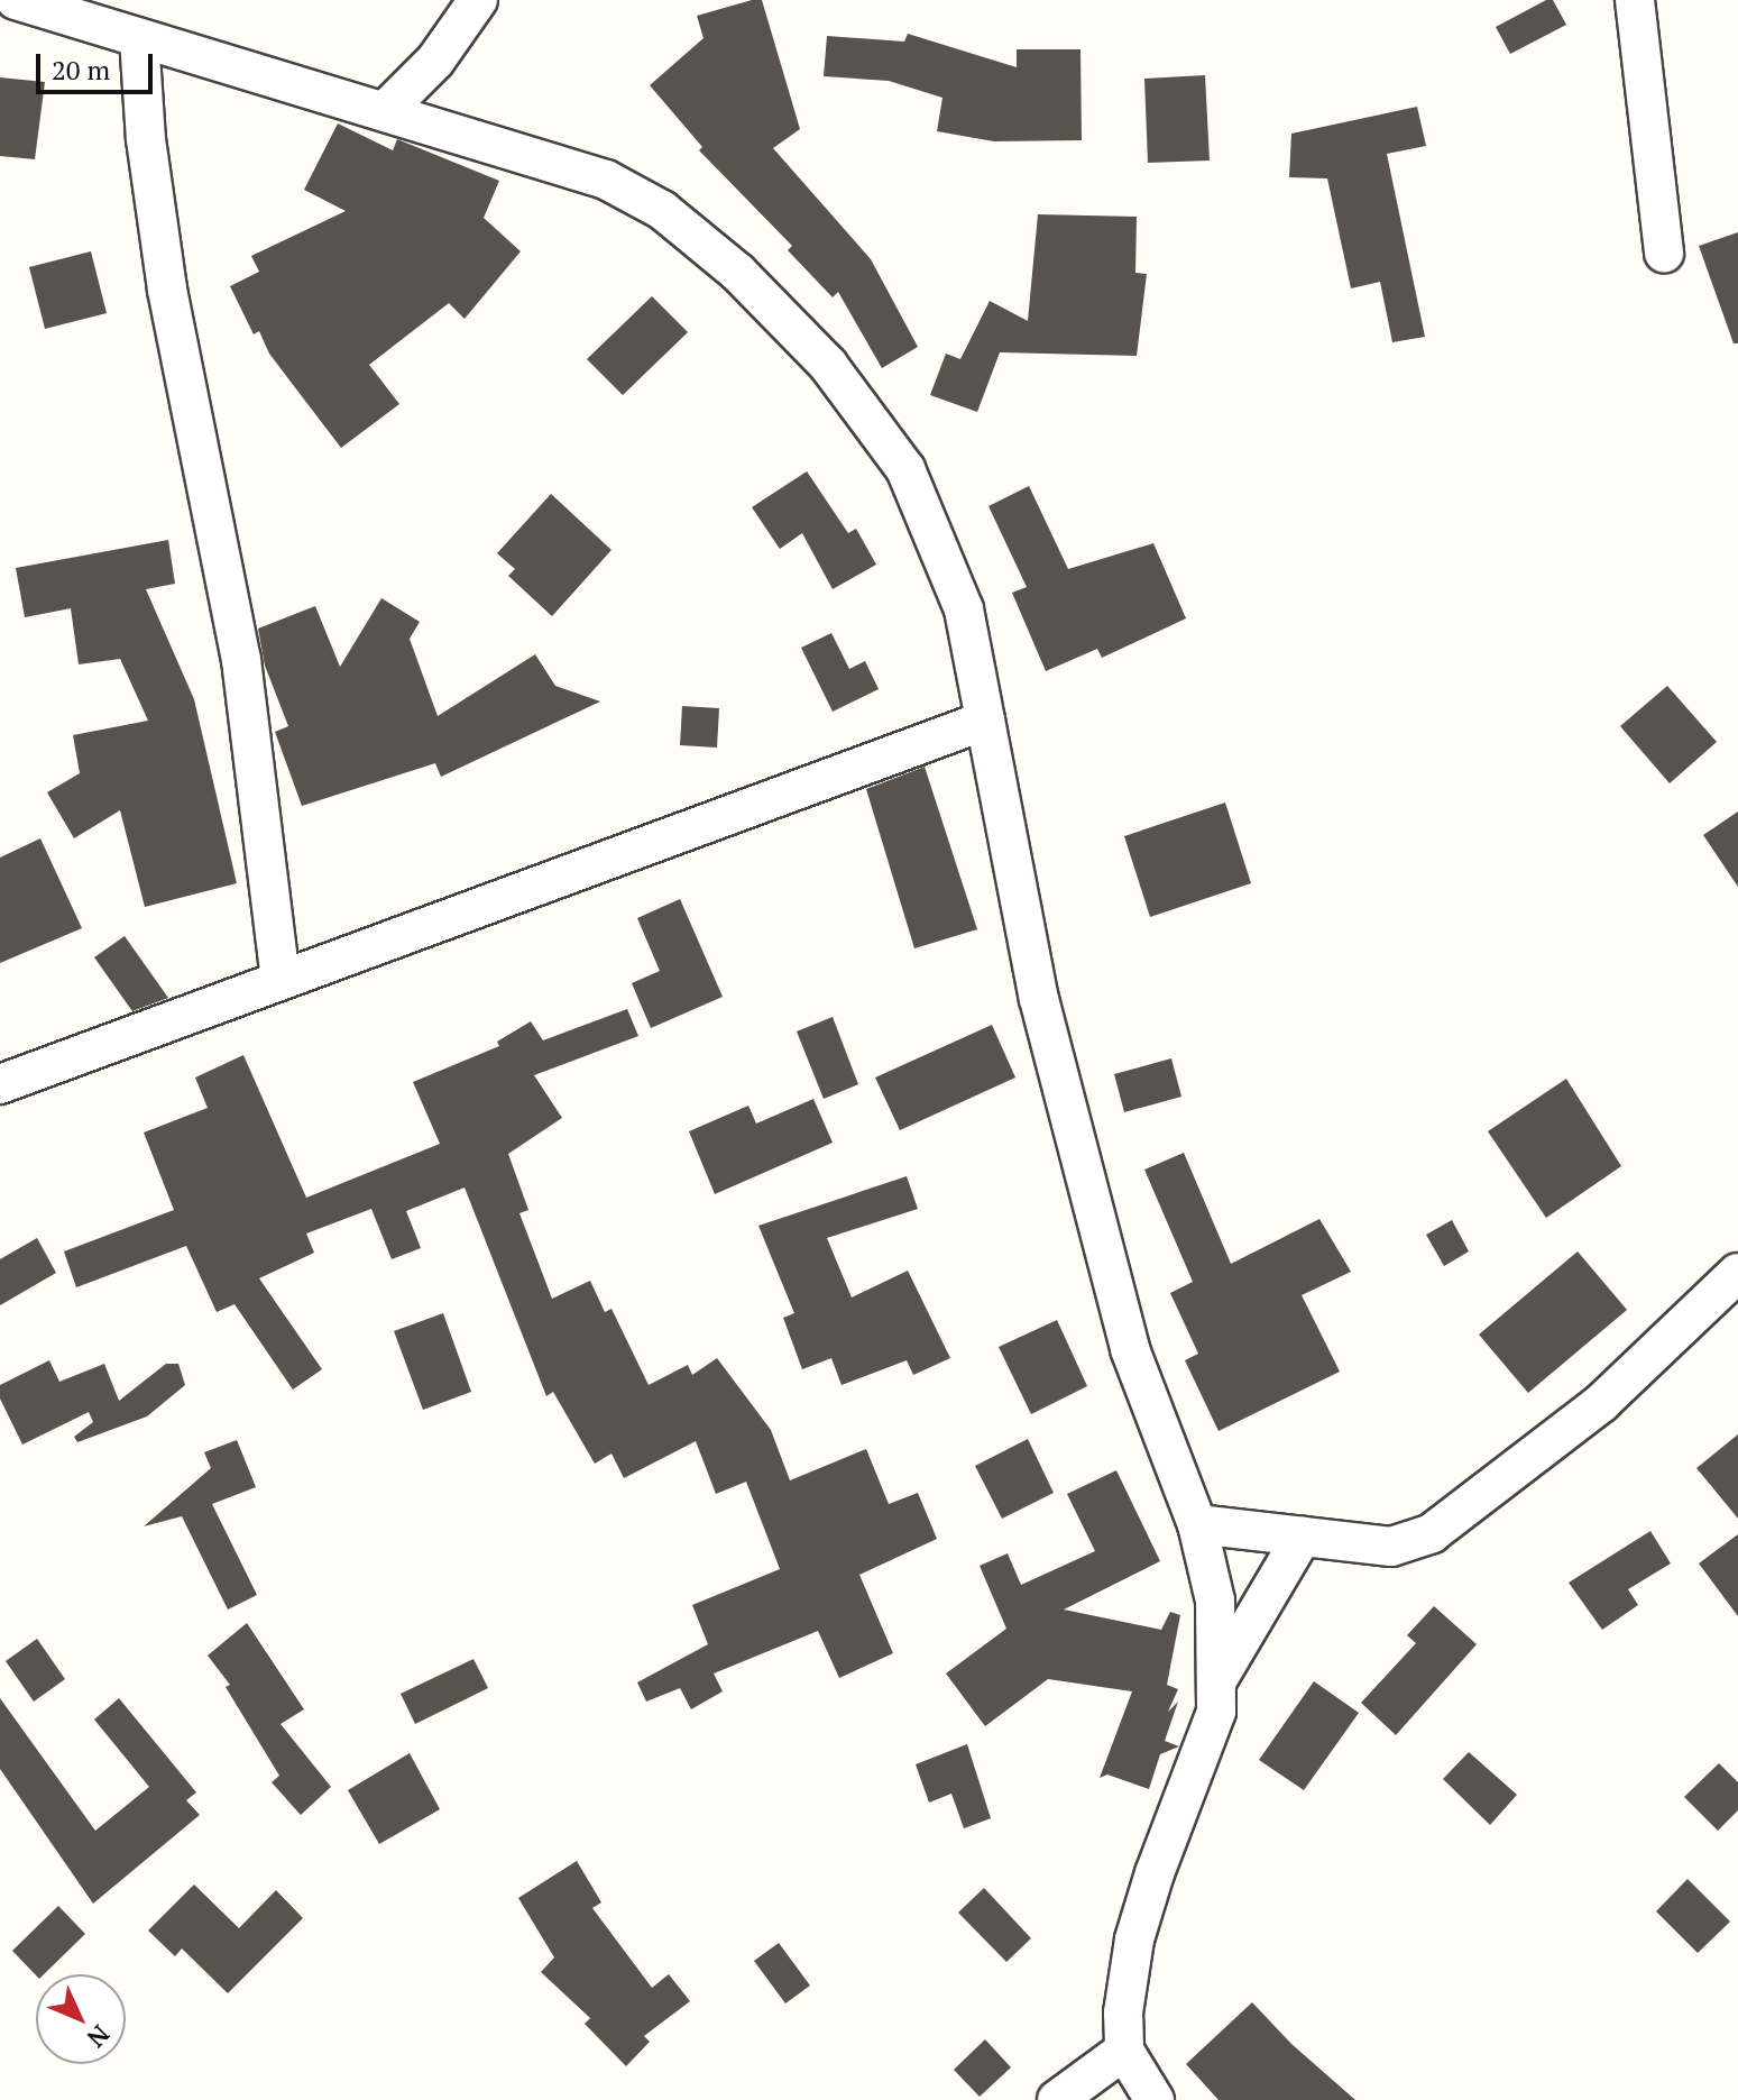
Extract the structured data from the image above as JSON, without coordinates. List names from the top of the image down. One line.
{"scale_bar":"20 m","north":"bottom right"}
